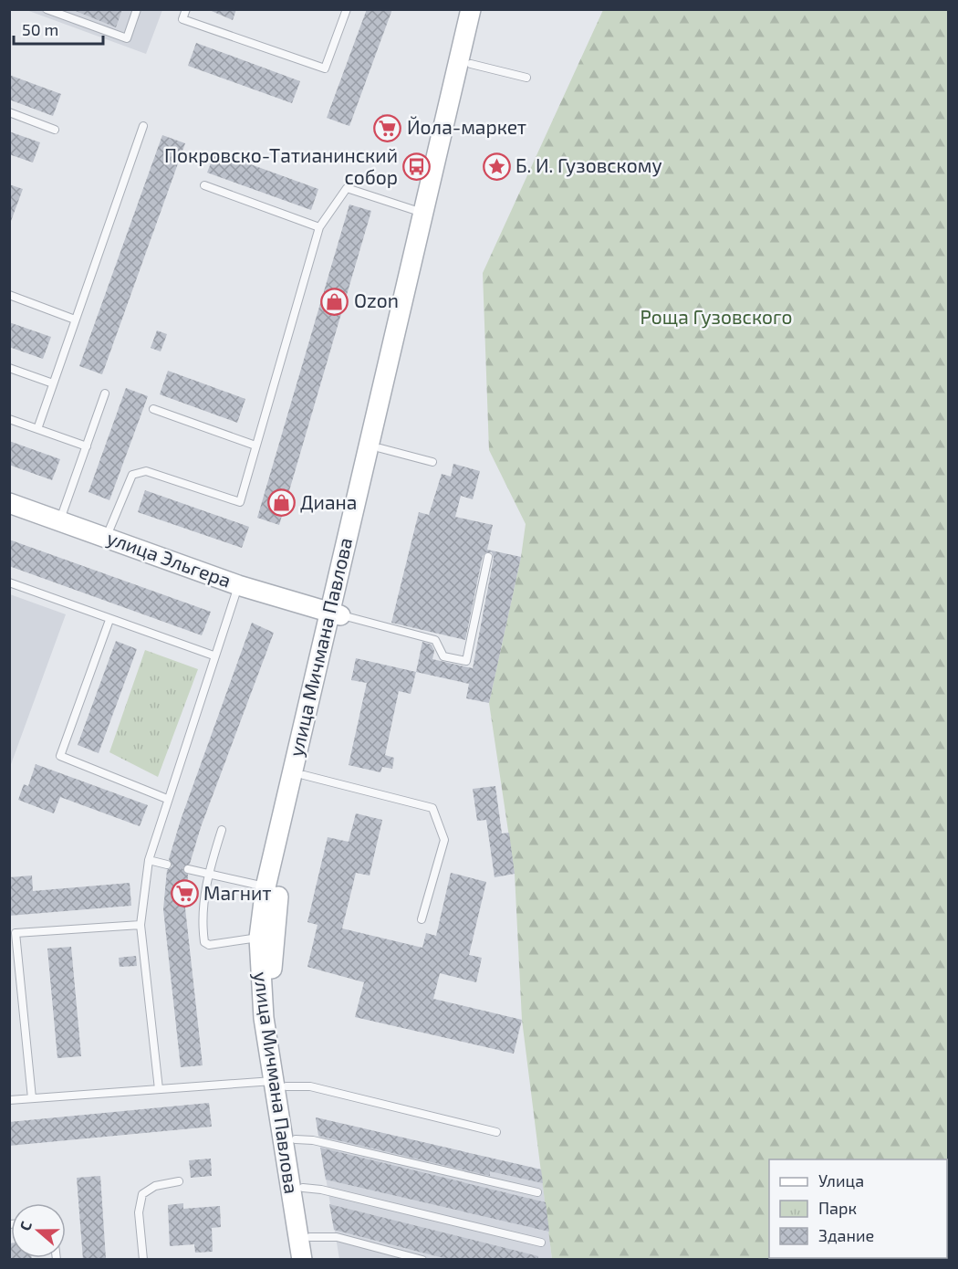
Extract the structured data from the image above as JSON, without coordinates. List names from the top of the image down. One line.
{"streets":{"main road":["улица Эльгера","улица Мичмана Павлова"]},"crossings":[["улица Эльгера","улица Мичмана Павлова"]],"parks":["Роща Гузовского"],"places":{"supermarket":["Йола-маркет","Магнит"],"place":["Б. И. Гузовскому"],"bus stop":["Покровско-Татианинский собор"],"shop":["Ozon","Диана"]},"legend":["Улица","Парк","Здание"],"scale_bar":"50 m","north":"left"}
